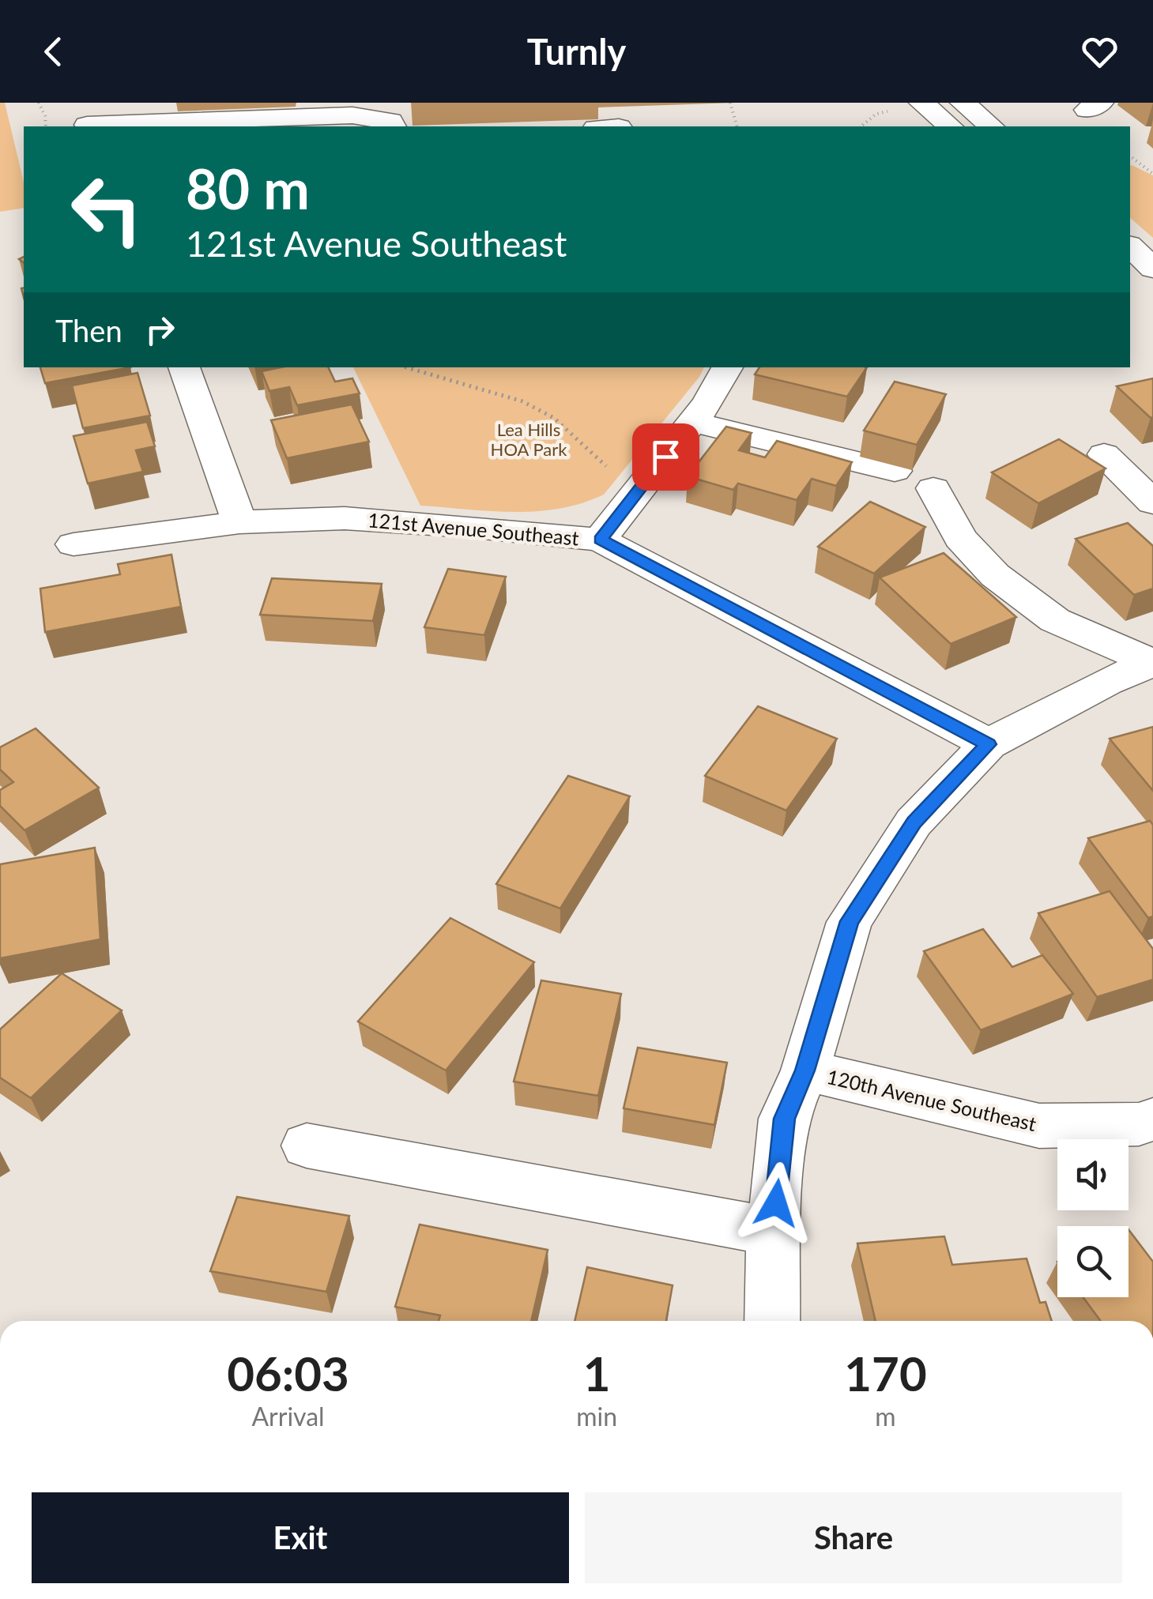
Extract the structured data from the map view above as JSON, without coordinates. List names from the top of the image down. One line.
{"streets":{"street":["121st Avenue Southeast","120th Avenue Southeast"]},"parks":["Lea Hills HOA Park"],"page":{"header":"Turnly","turn":["80 m","121st Avenue Southeast"],"then":"Then","eta":["06:03","Arrival","1","min","170","m"],"buttons":["Exit","Share"]}}
